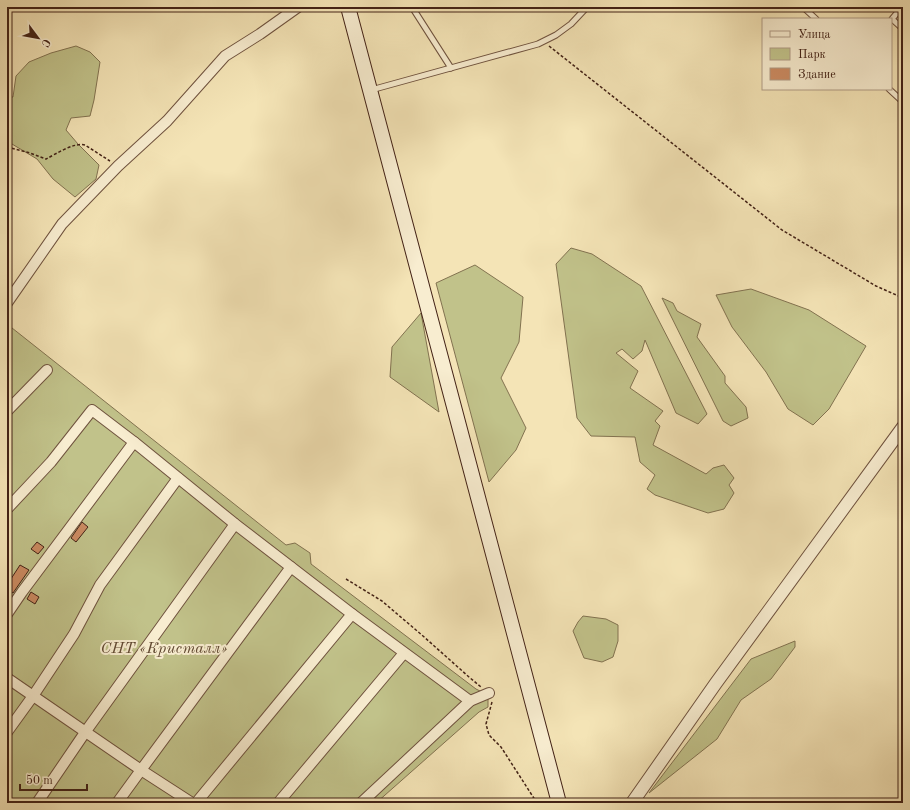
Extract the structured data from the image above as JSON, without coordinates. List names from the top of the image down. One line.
{"parks":["СНТ «Кристалл»"],"legend":["Улица","Парк","Здание"],"scale_bar":"50 m","north":"bottom right"}
